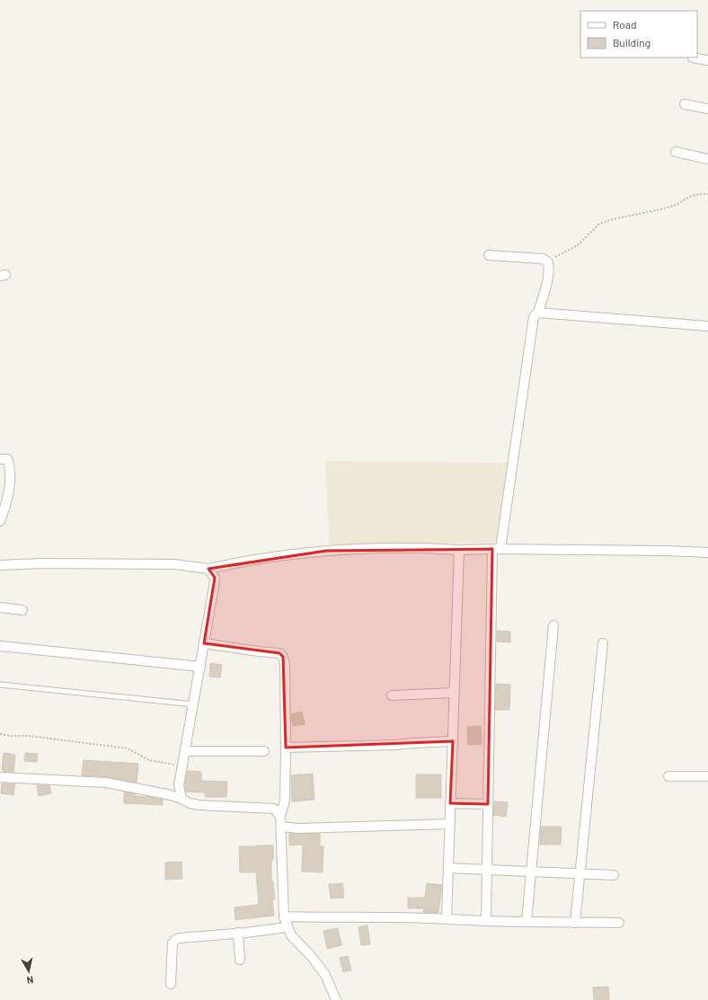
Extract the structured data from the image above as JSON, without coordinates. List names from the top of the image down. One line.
{"legend":["Road","Building"],"north":"bottom"}
